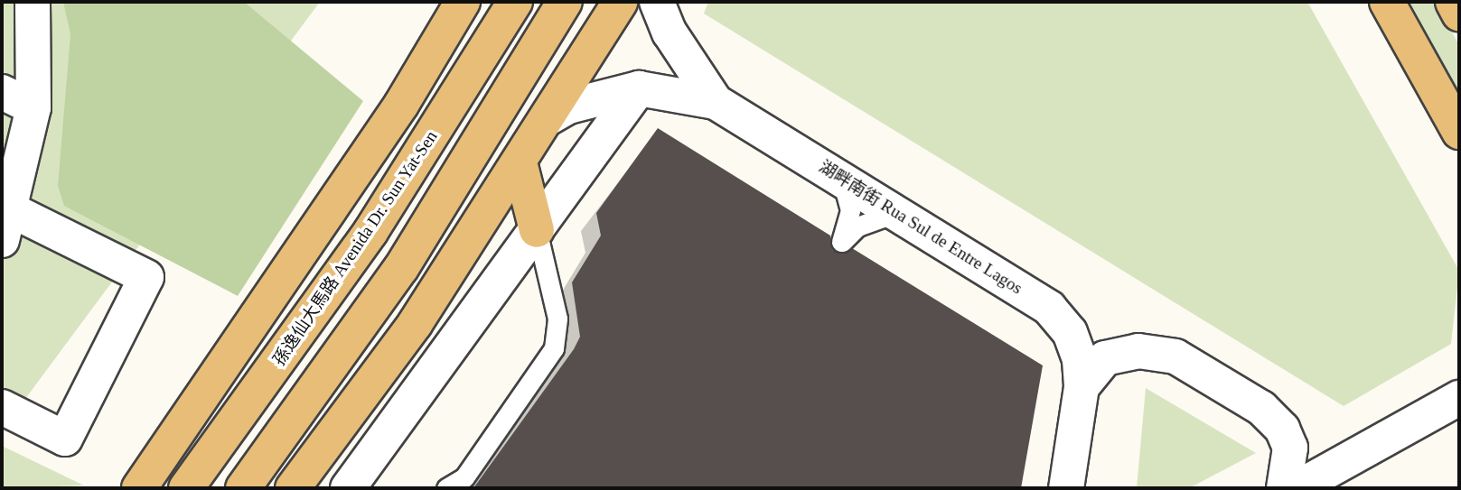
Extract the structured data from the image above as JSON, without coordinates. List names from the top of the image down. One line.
{"streets":{"main road":["孫逸仙大馬路 Avenida Dr. Sun Yat-Sen"],"street":["湖畔南街 Rua Sul de Entre Lagos"]}}
